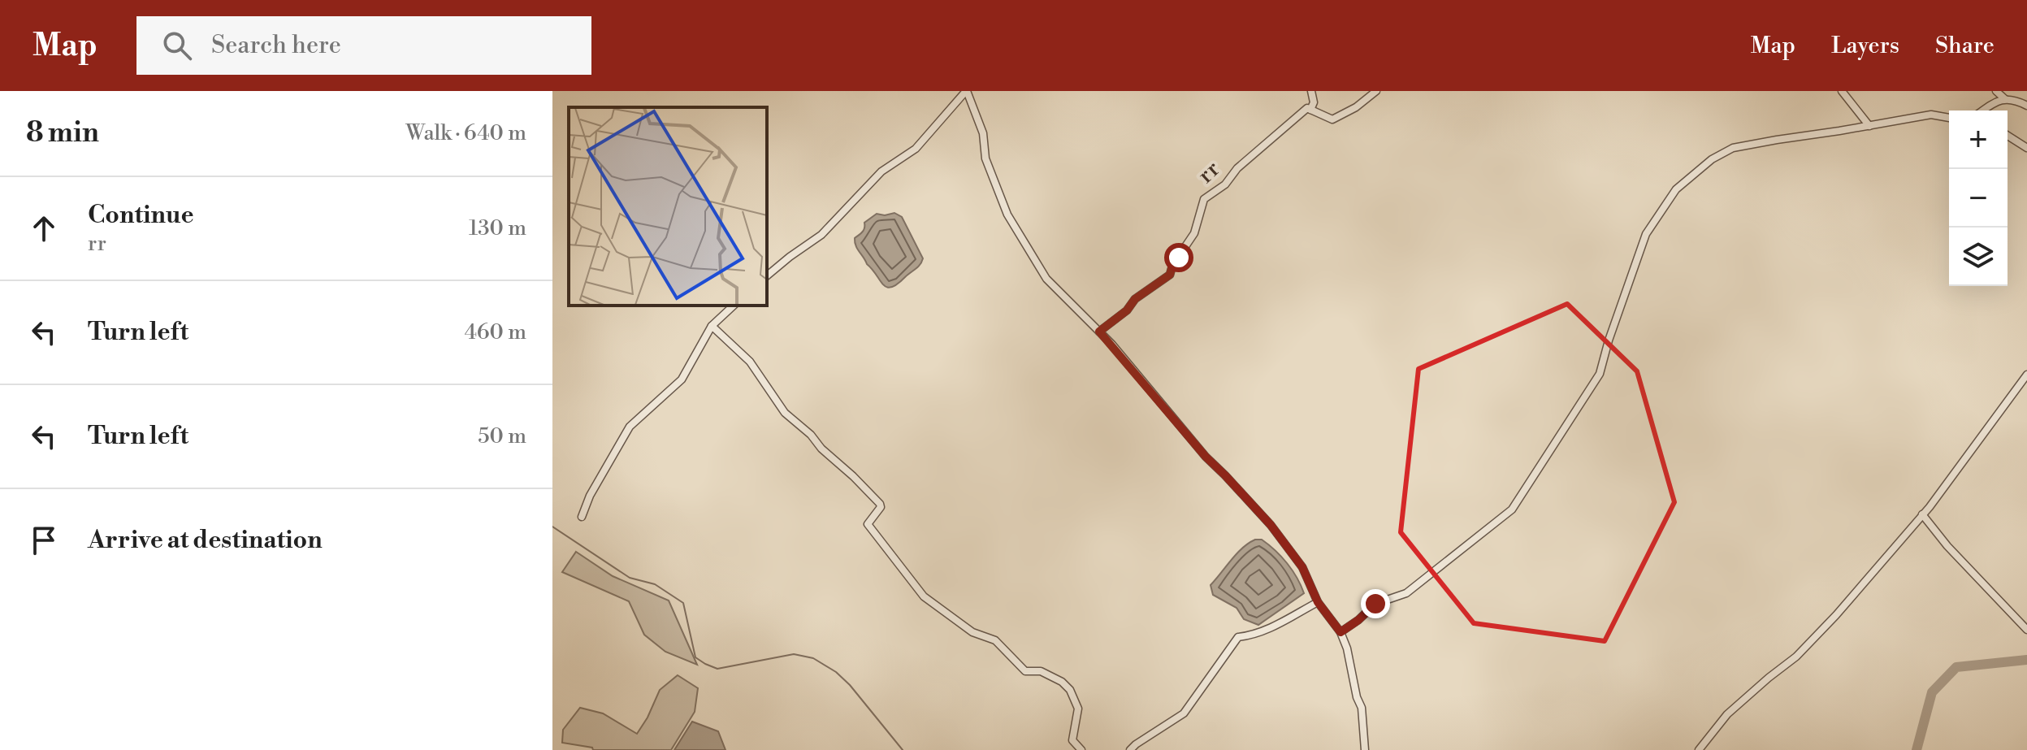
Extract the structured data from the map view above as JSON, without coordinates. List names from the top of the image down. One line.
{"streets":{"street":["rr"]},"page":{"header":"Map","search":"Search here","nav":["Map","Layers","Share"],"heading":["8 min","Walk · 640 m"],"map_buttons":["+","−"],"list":[["Continue","rr","130 m"],["Turn left","460 m"],["Turn left","50 m"],"Arrive at destination"]}}
